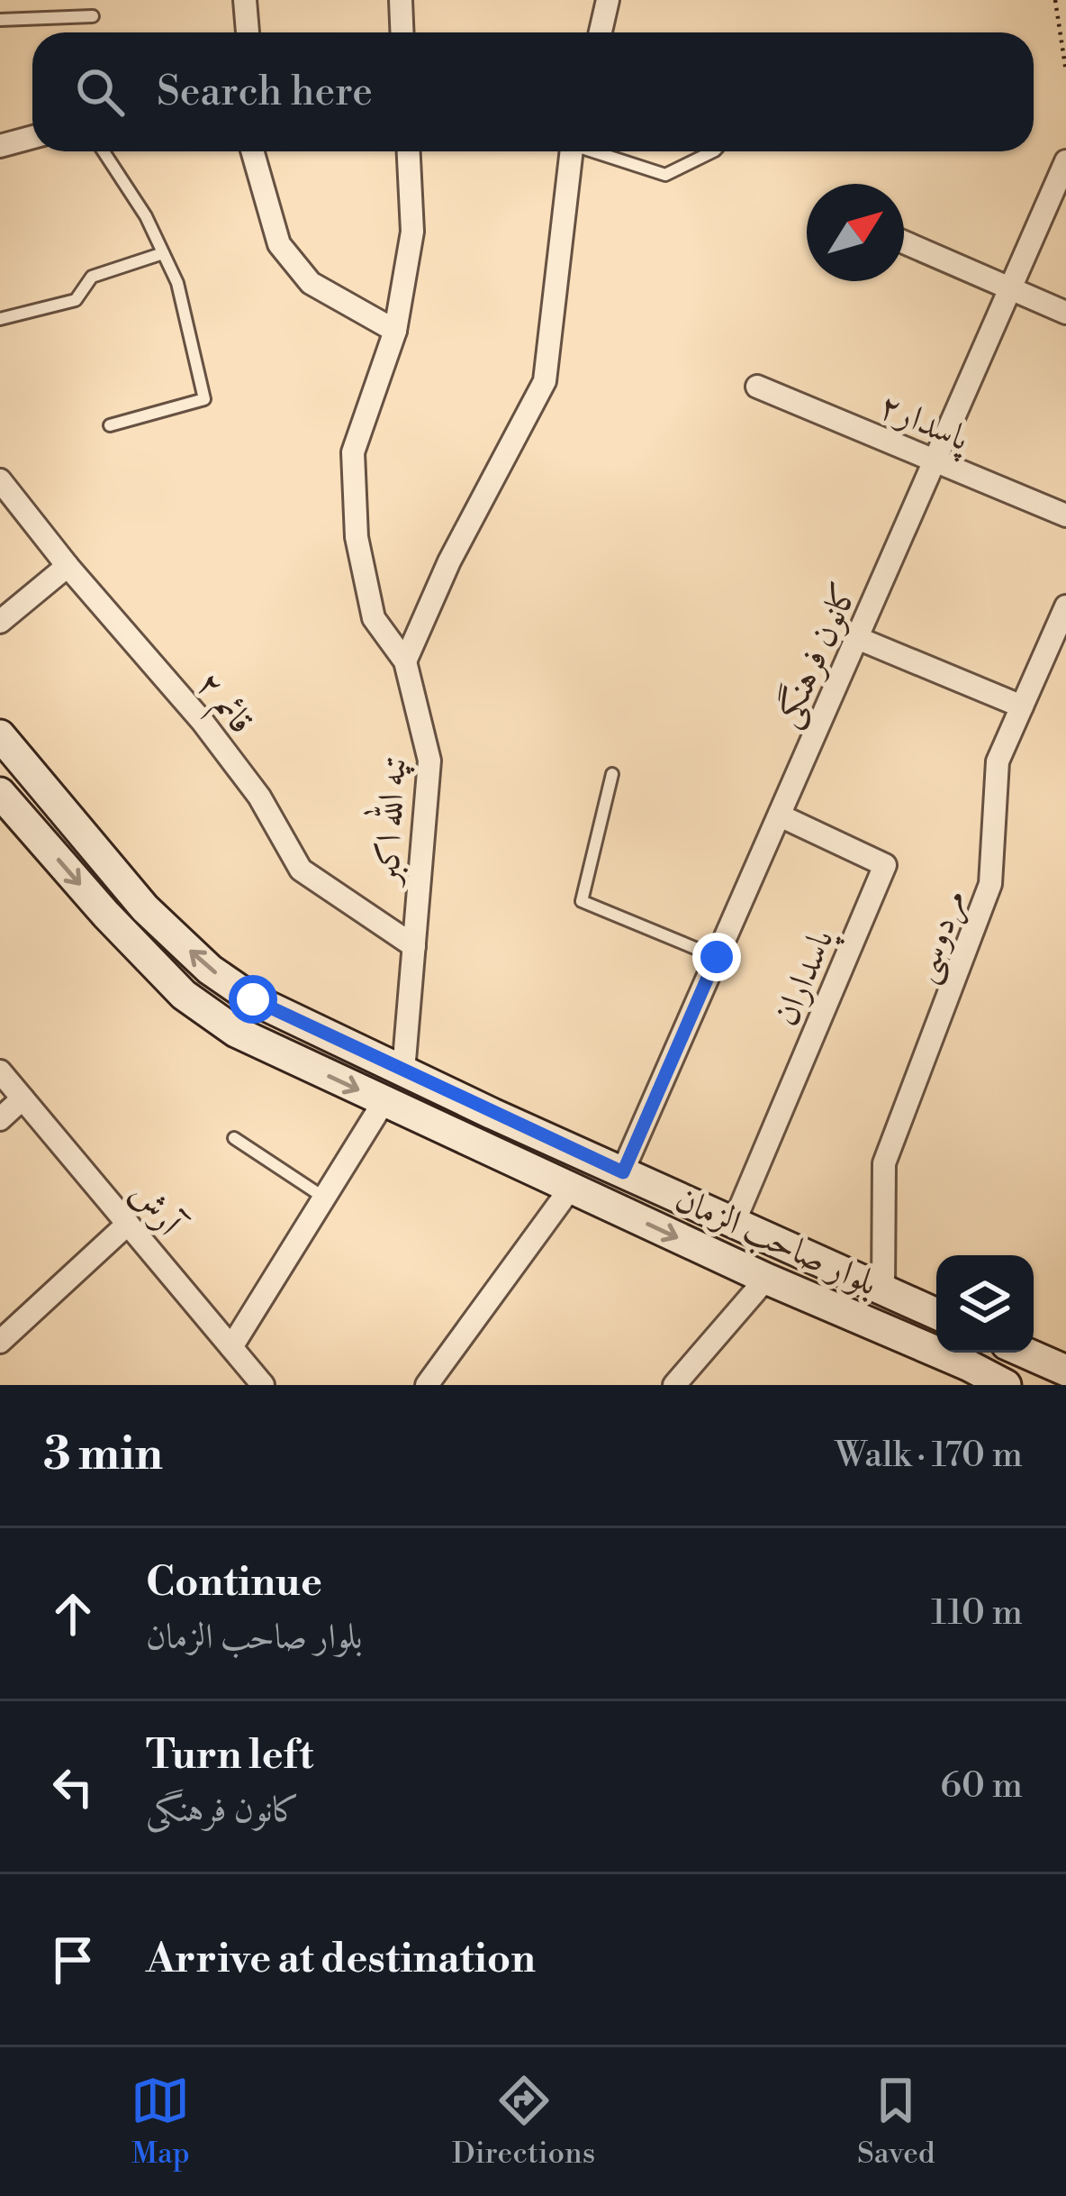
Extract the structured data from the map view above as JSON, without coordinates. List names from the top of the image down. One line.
{"streets":{"main road":["بلوار صاحب الزمان"],"street":["پاسدار۲","کانون فرهنگی","قائم ۲","تپه الله اکبر","مردوسی","پاسداران","آرش"]},"crossings":[["پاسدار۲","کانون فرهنگی"],["کانون فرهنگی","پاسداران"],["کانون فرهنگی","بلوار صاحب الزمان"],["قائم ۲","تپه الله اکبر"],["تپه الله اکبر","بلوار صاحب الزمان"],["مردوسی","بلوار صاحب الزمان"],["پاسداران","بلوار صاحب الزمان"]],"north":"top right","page":{"search":"Search here","heading":["3 min","Walk · 170 m"],"list":[["Continue","بلوار صاحب الزمان","110 m"],["Turn left","کانون فرهنگی","60 m"],"Arrive at destination"],"nav":["Map","Directions","Saved"]}}
